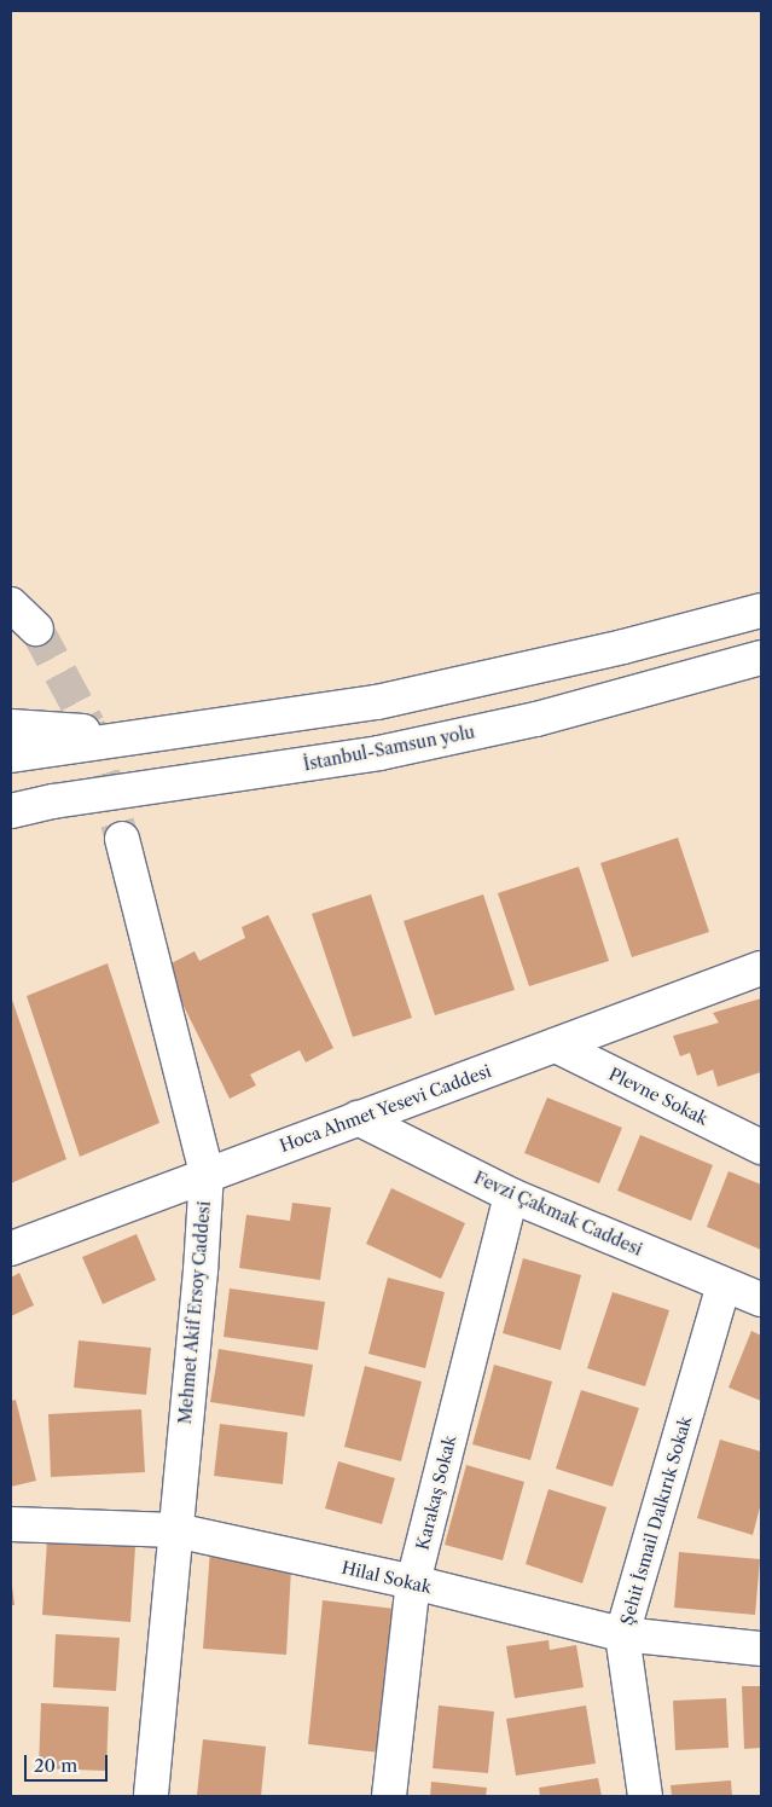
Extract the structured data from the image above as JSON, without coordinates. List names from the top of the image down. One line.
{"streets":{"main road":["İstanbul-Samsun yolu","Plevne Sokak","Hoca Ahmet Yesevi Caddesi","Fevzi Çakmak Caddesi","Mehmet Akif Ersoy Caddesi","Karakaş Sokak","Şehit İsmail Dalkırık Sokak","Hilal Sokak"]},"crossings":[["Plevne Sokak","Hoca Ahmet Yesevi Caddesi"],["Hoca Ahmet Yesevi Caddesi","Fevzi Çakmak Caddesi"],["Hoca Ahmet Yesevi Caddesi","Mehmet Akif Ersoy Caddesi"],["Fevzi Çakmak Caddesi","Karakaş Sokak"],["Fevzi Çakmak Caddesi","Şehit İsmail Dalkırık Sokak"],["Mehmet Akif Ersoy Caddesi","Hilal Sokak"],["Karakaş Sokak","Hilal Sokak"],["Şehit İsmail Dalkırık Sokak","Hilal Sokak"]],"scale_bar":"20 m"}
